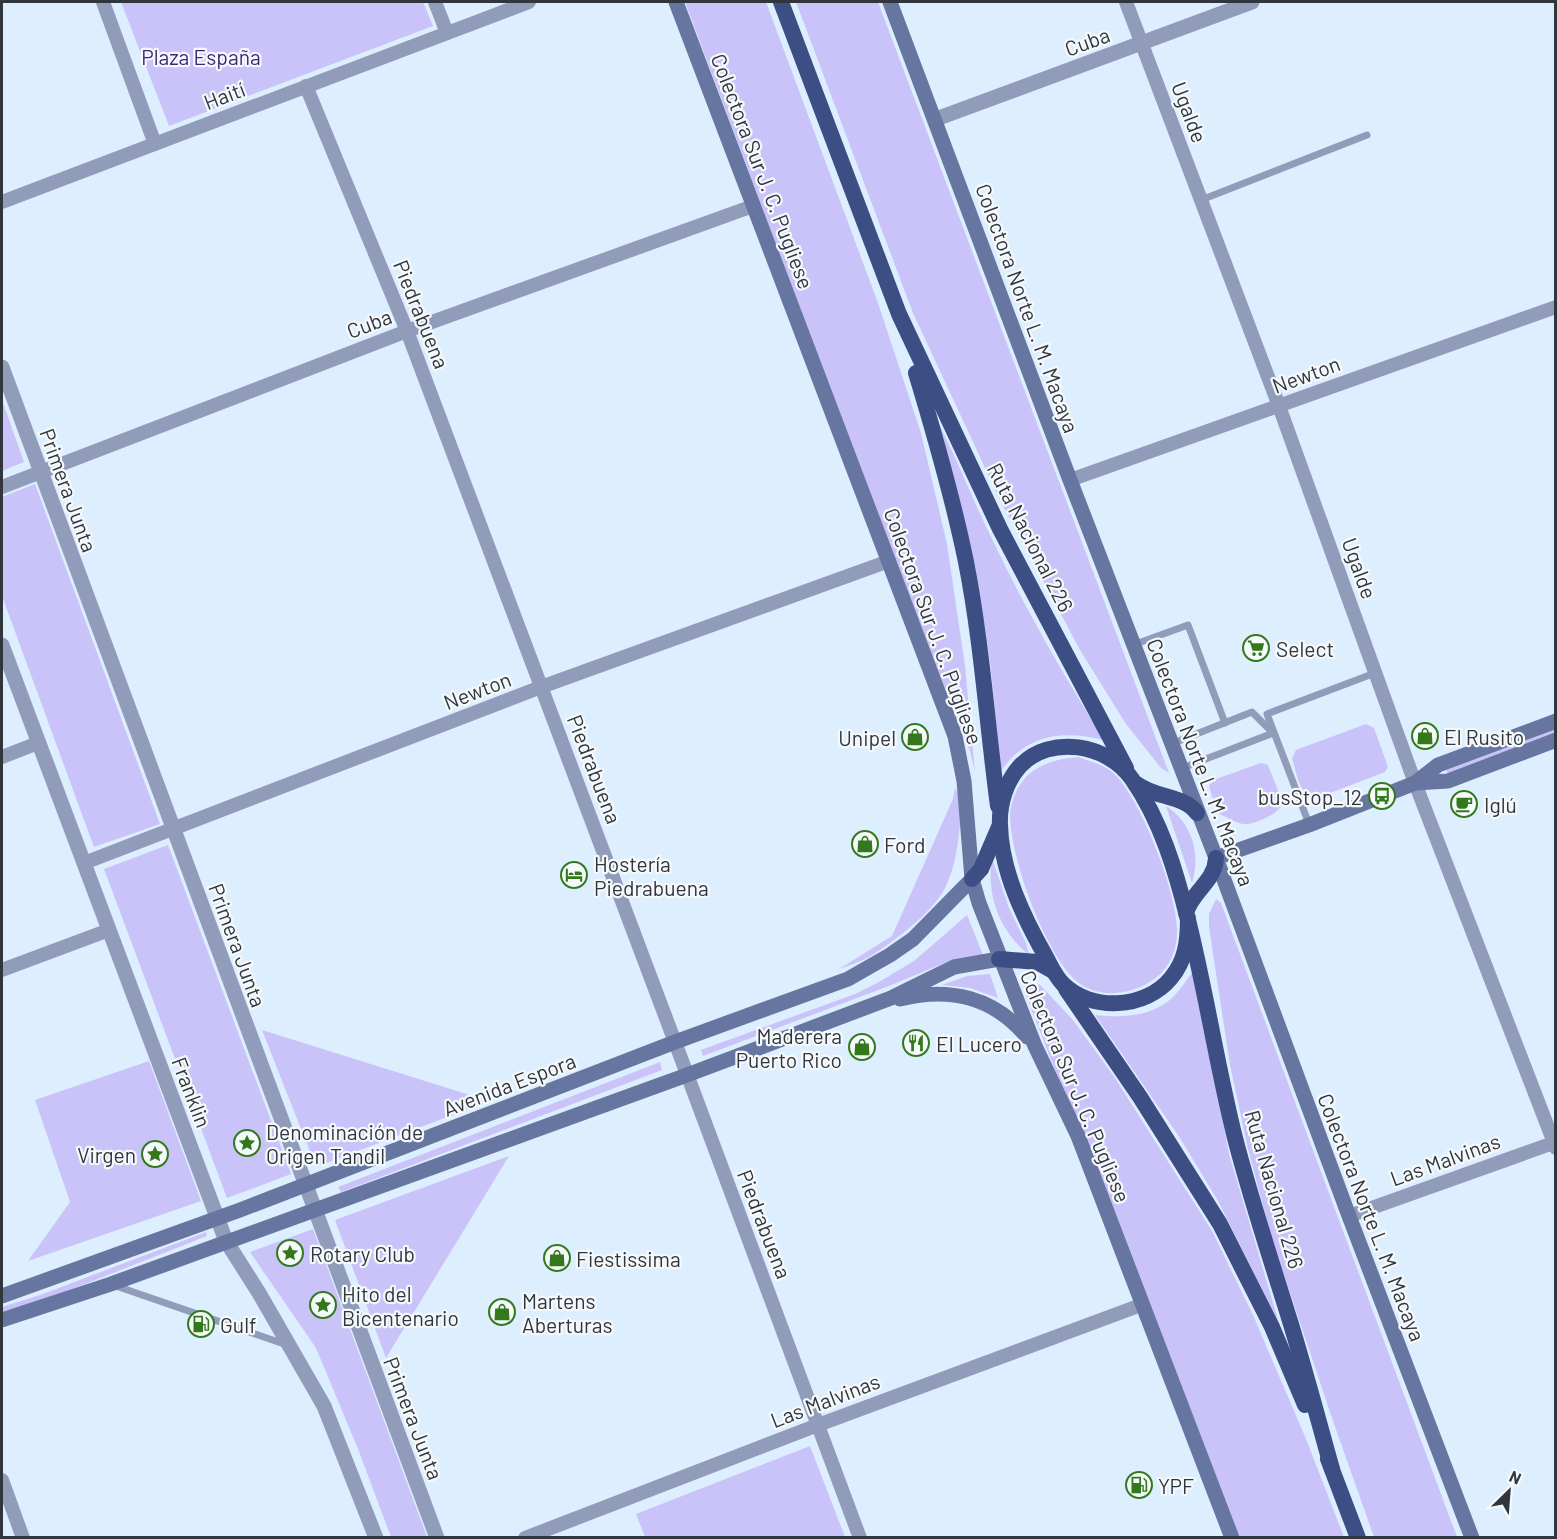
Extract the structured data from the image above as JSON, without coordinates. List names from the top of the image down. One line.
{"streets":{"highway":["Ruta Nacional 226"],"main road":["Colectora Sur J. C. Pugliese","Colectora Norte L. M. Macaya","Avenida Espora"],"street":["Cuba","Haití","Ugalde","Piedrabuena","Newton","Primera Junta","Franklin","Las Malvinas"]},"crossings":[["Cuba","Ugalde"],["Cuba","Colectora Sur J. C. Pugliese"],["Cuba","Colectora Norte L. M. Macaya"],["Cuba","Piedrabuena"],["Cuba","Primera Junta"],["Haití","Piedrabuena"],["Ugalde","Newton"],["Ugalde","Las Malvinas"],["Colectora Sur J. C. Pugliese","Newton"],["Colectora Sur J. C. Pugliese","Avenida Espora"],["Colectora Sur J. C. Pugliese","Las Malvinas"],["Colectora Norte L. M. Macaya","Newton"],["Colectora Norte L. M. Macaya","Las Malvinas"],["Piedrabuena","Newton"],["Piedrabuena","Avenida Espora"],["Piedrabuena","Las Malvinas"],["Newton","Primera Junta"],["Newton","Franklin"],["Primera Junta","Avenida Espora"],["Avenida Espora","Franklin"]],"parks":["Plaza España"],"places":{"supermarket":["Select"],"shop":["El Rusito","Unipel","Ford","Maderera Puerto Rico","Fiestissima","Martens Aberturas"],"bus stop":["busStop_12"],"cafe":["Iglú"],"hotel":["Hostería Piedrabuena"],"restaurant":["El Lucero"],"place":["Denominación de Origen Tandil","Virgen","Rotary Club","Hito del Bicentenario"],"fuel station":["Gulf","YPF"]},"north":"top right"}
